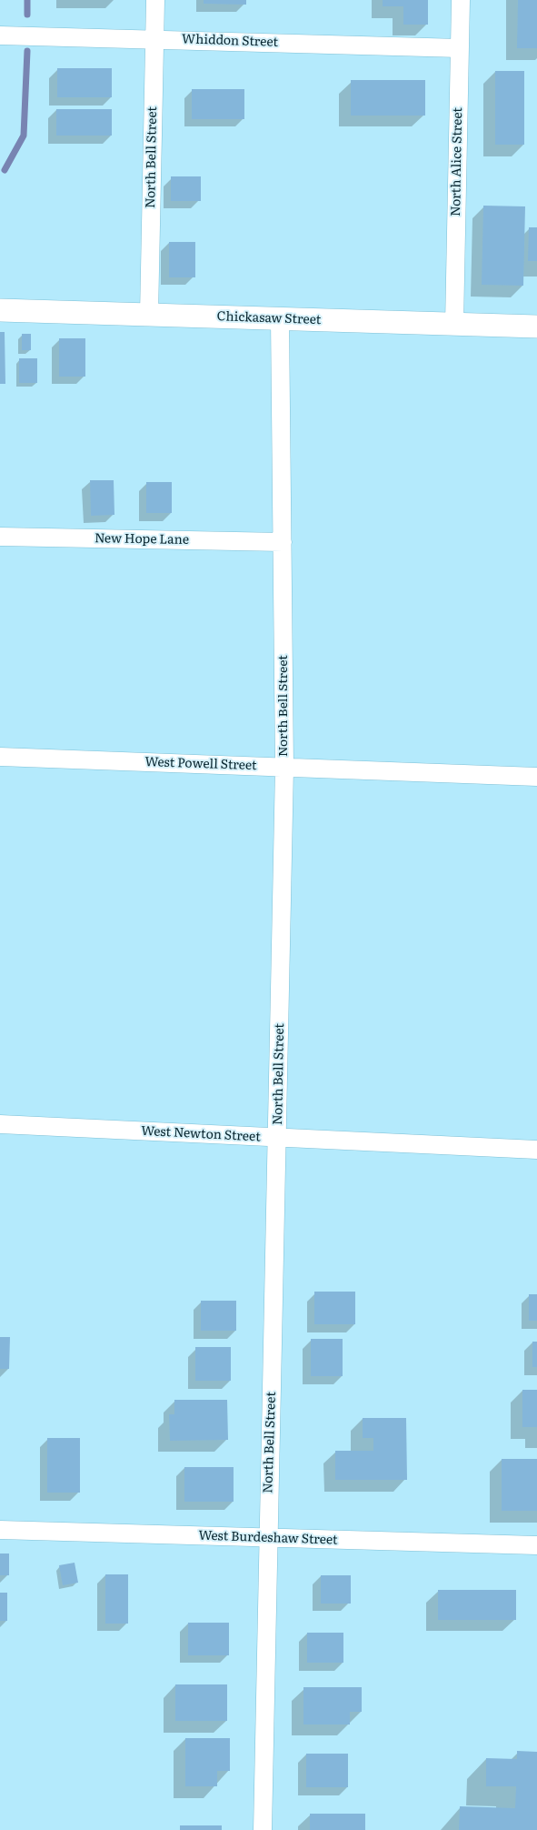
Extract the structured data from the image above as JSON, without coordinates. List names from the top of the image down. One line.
{"streets":{"street":["Whiddon Street","North Bell Street","North Alice Street","Chickasaw Street","New Hope Lane","West Powell Street","West Newton Street","West Burdeshaw Street"]},"crossings":[["Whiddon Street","North Bell Street"],["Whiddon Street","North Alice Street"],["North Bell Street","Chickasaw Street"],["North Bell Street","New Hope Lane"],["North Bell Street","West Powell Street"],["North Bell Street","West Newton Street"],["North Bell Street","West Burdeshaw Street"],["North Alice Street","Chickasaw Street"]]}
